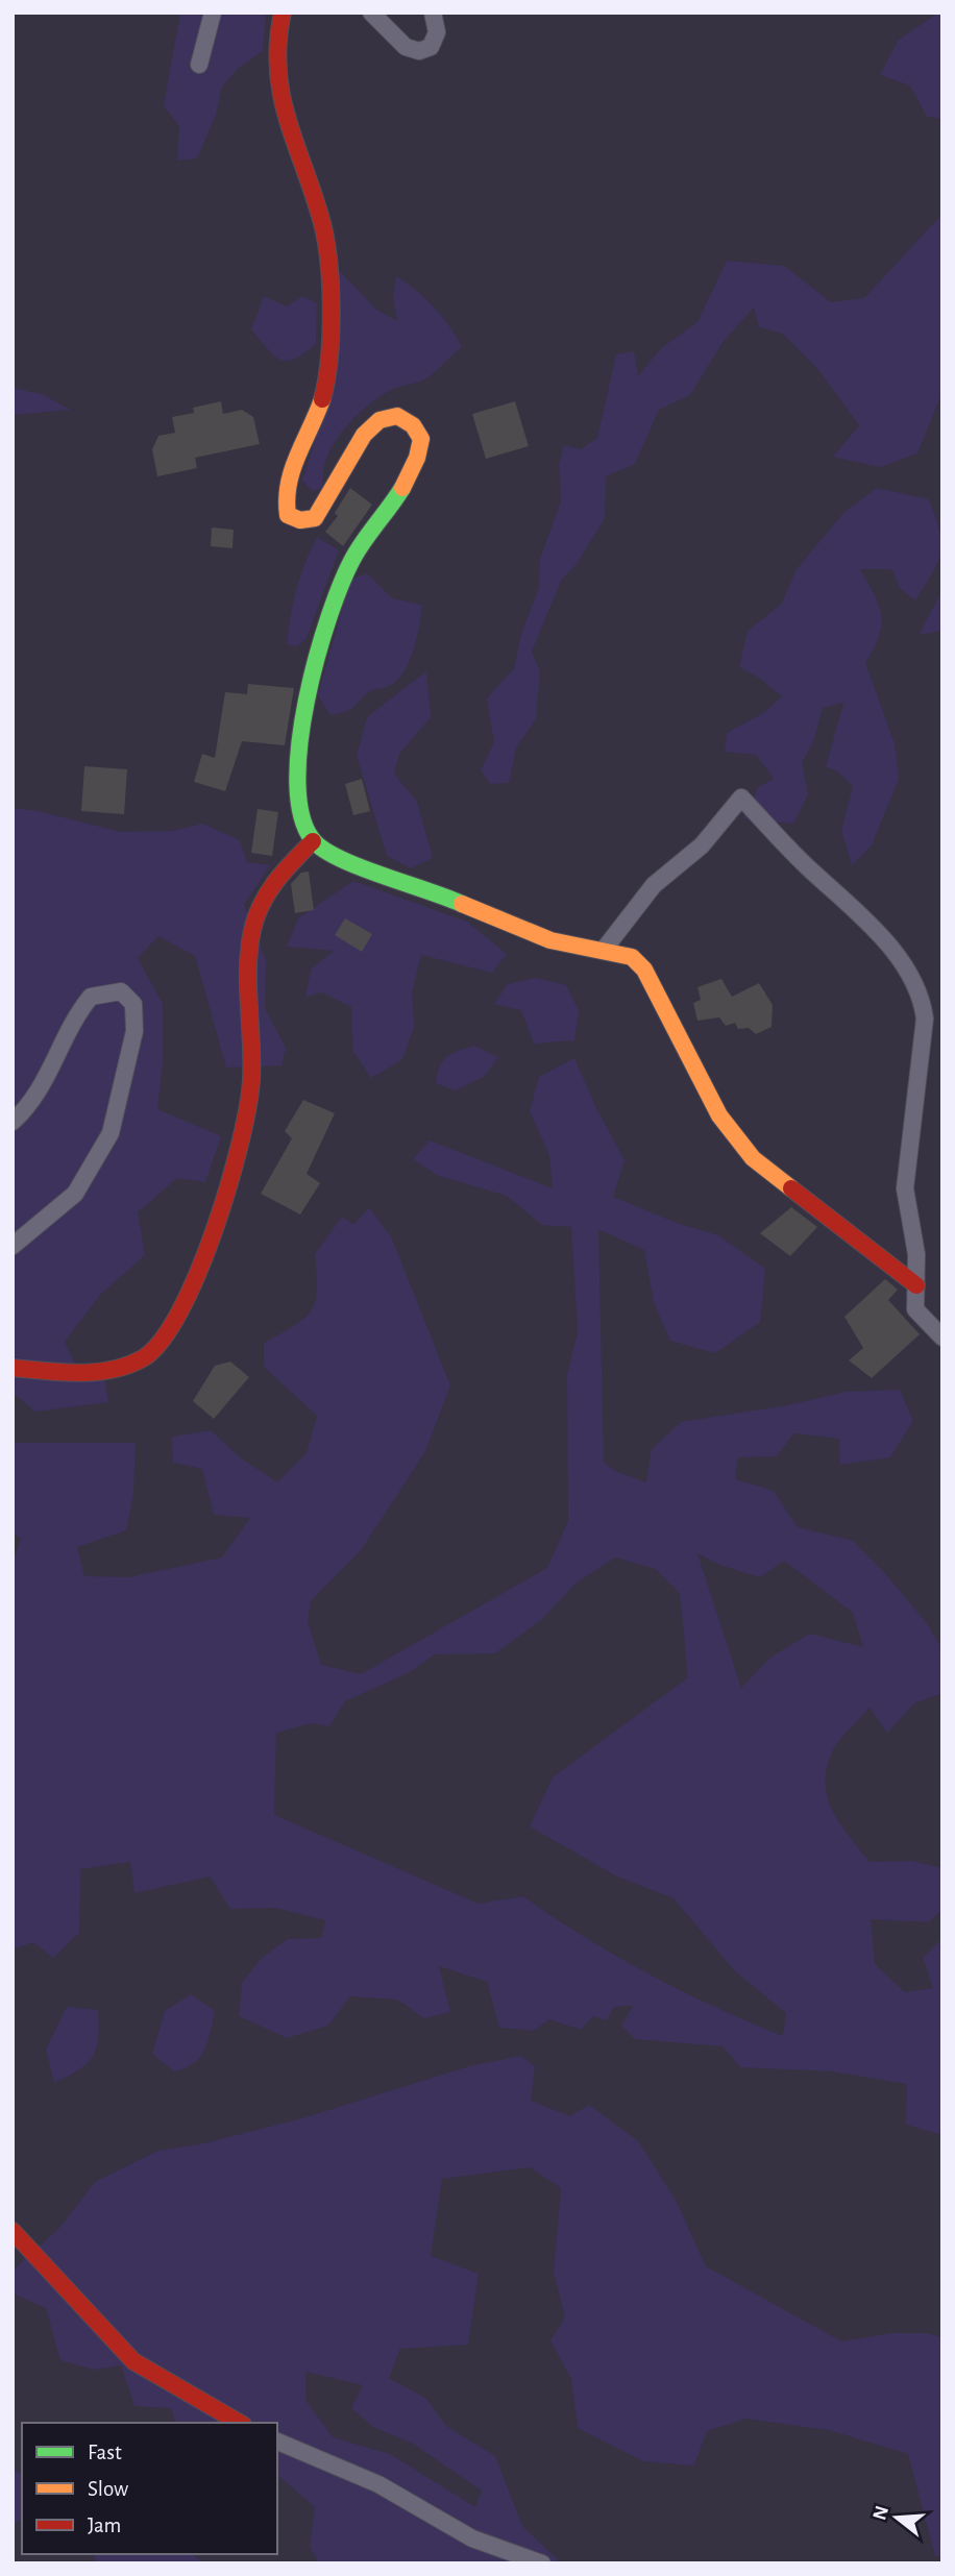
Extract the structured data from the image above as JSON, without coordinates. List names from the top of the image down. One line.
{"legend":["Fast","Slow","Jam"],"north":"left"}
